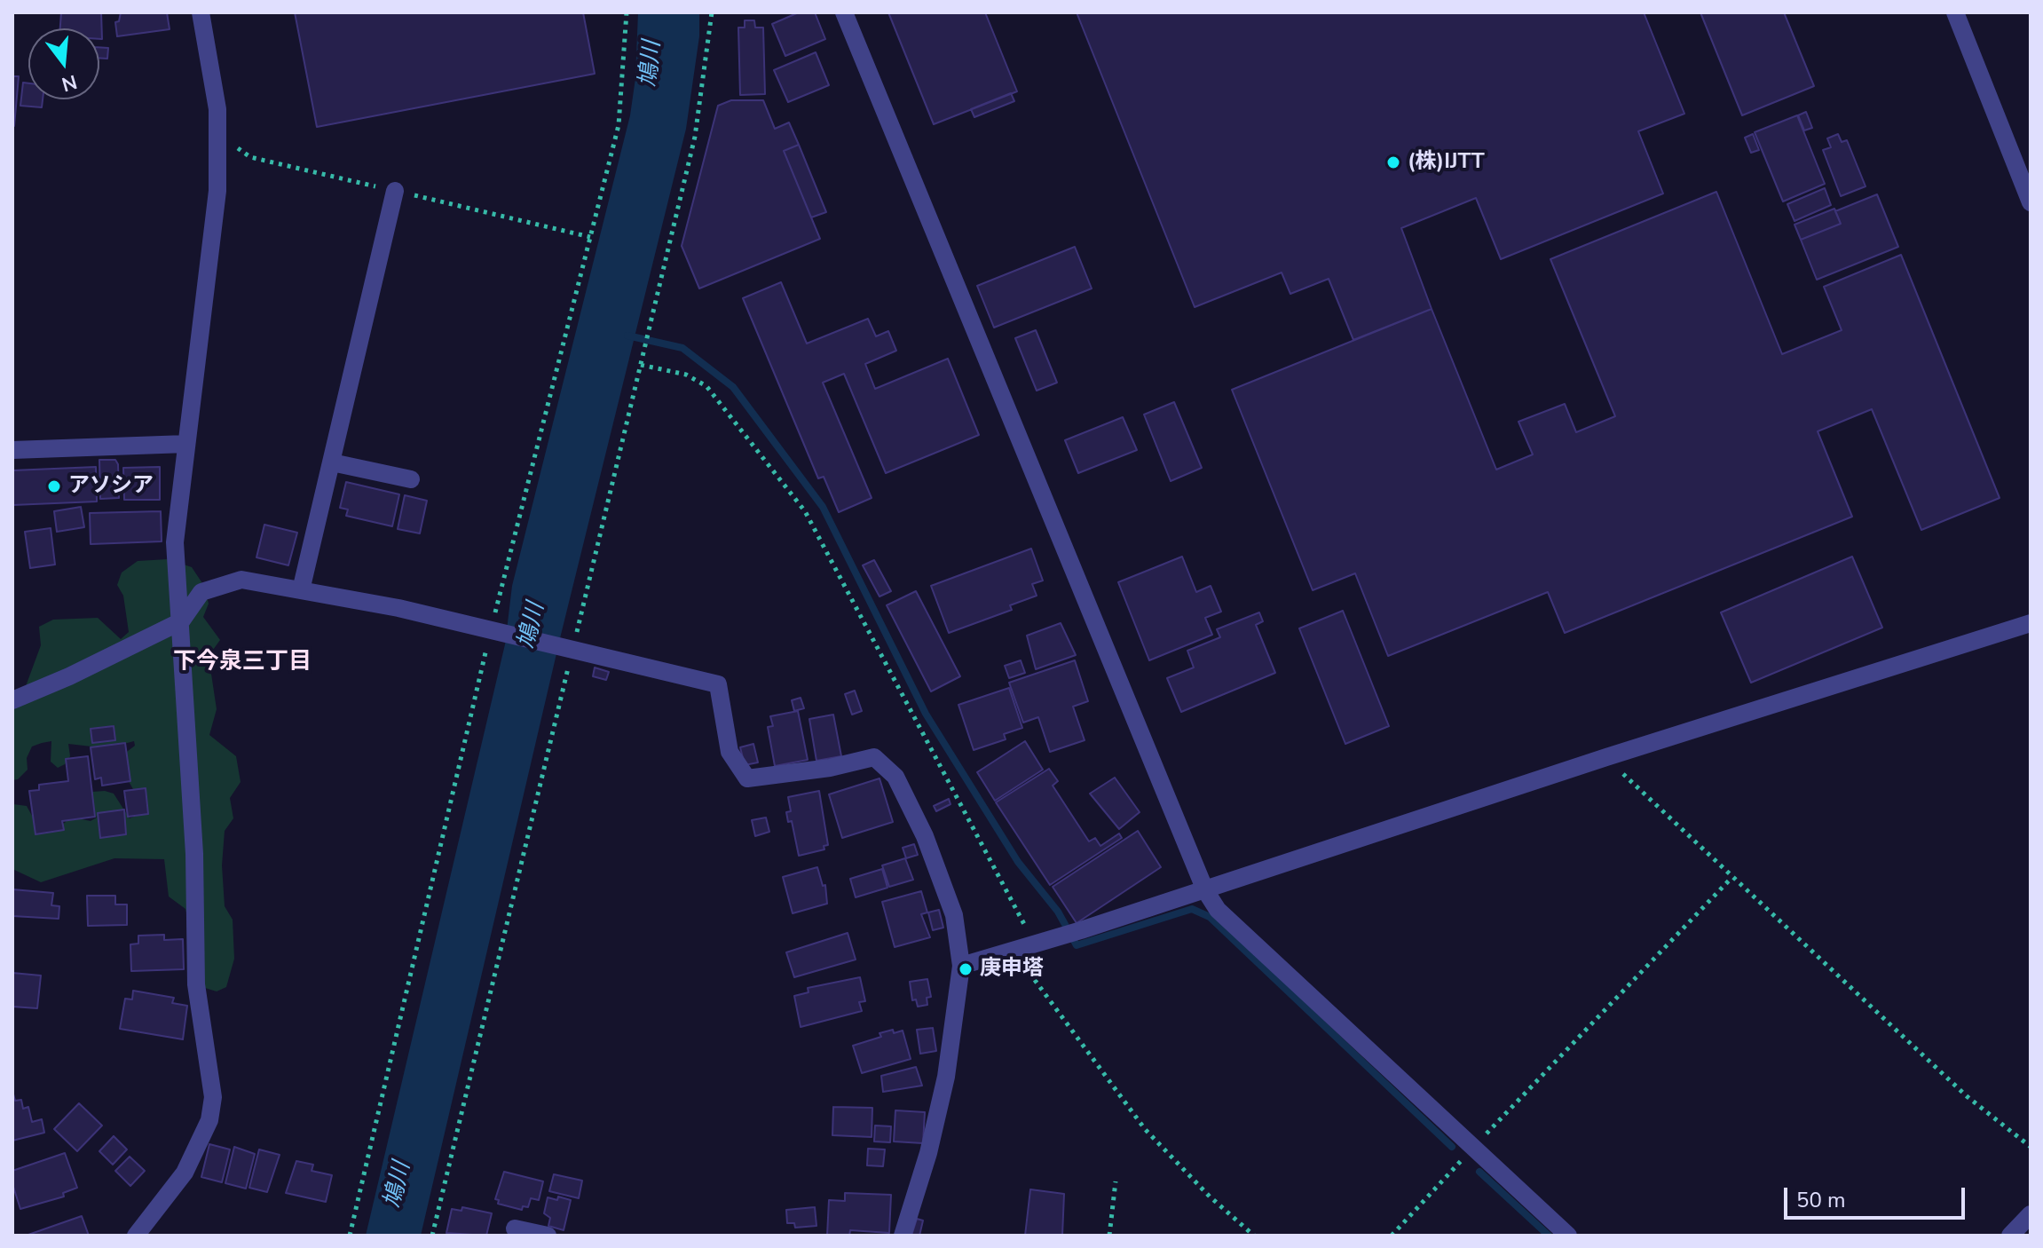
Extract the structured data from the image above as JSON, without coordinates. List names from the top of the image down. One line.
{"districts":["下今泉三丁目"],"water":["鳩川"],"places":["(株)IJTT","アソシア","庚申塔"],"scale_bar":"50 m","north":"bottom"}
